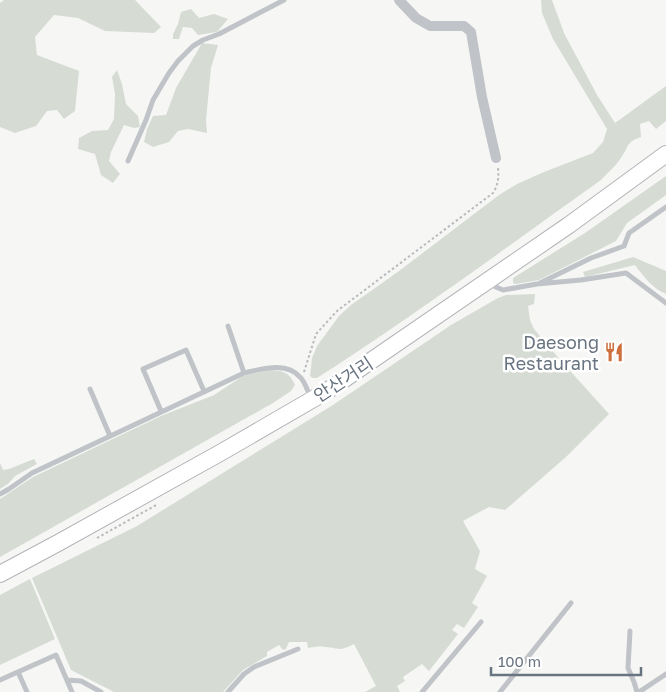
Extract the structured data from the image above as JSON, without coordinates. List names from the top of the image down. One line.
{"streets":{"main road":["안산거리"]},"places":{"restaurant":["Daesong Restaurant"]},"scale_bar":"100 m"}
